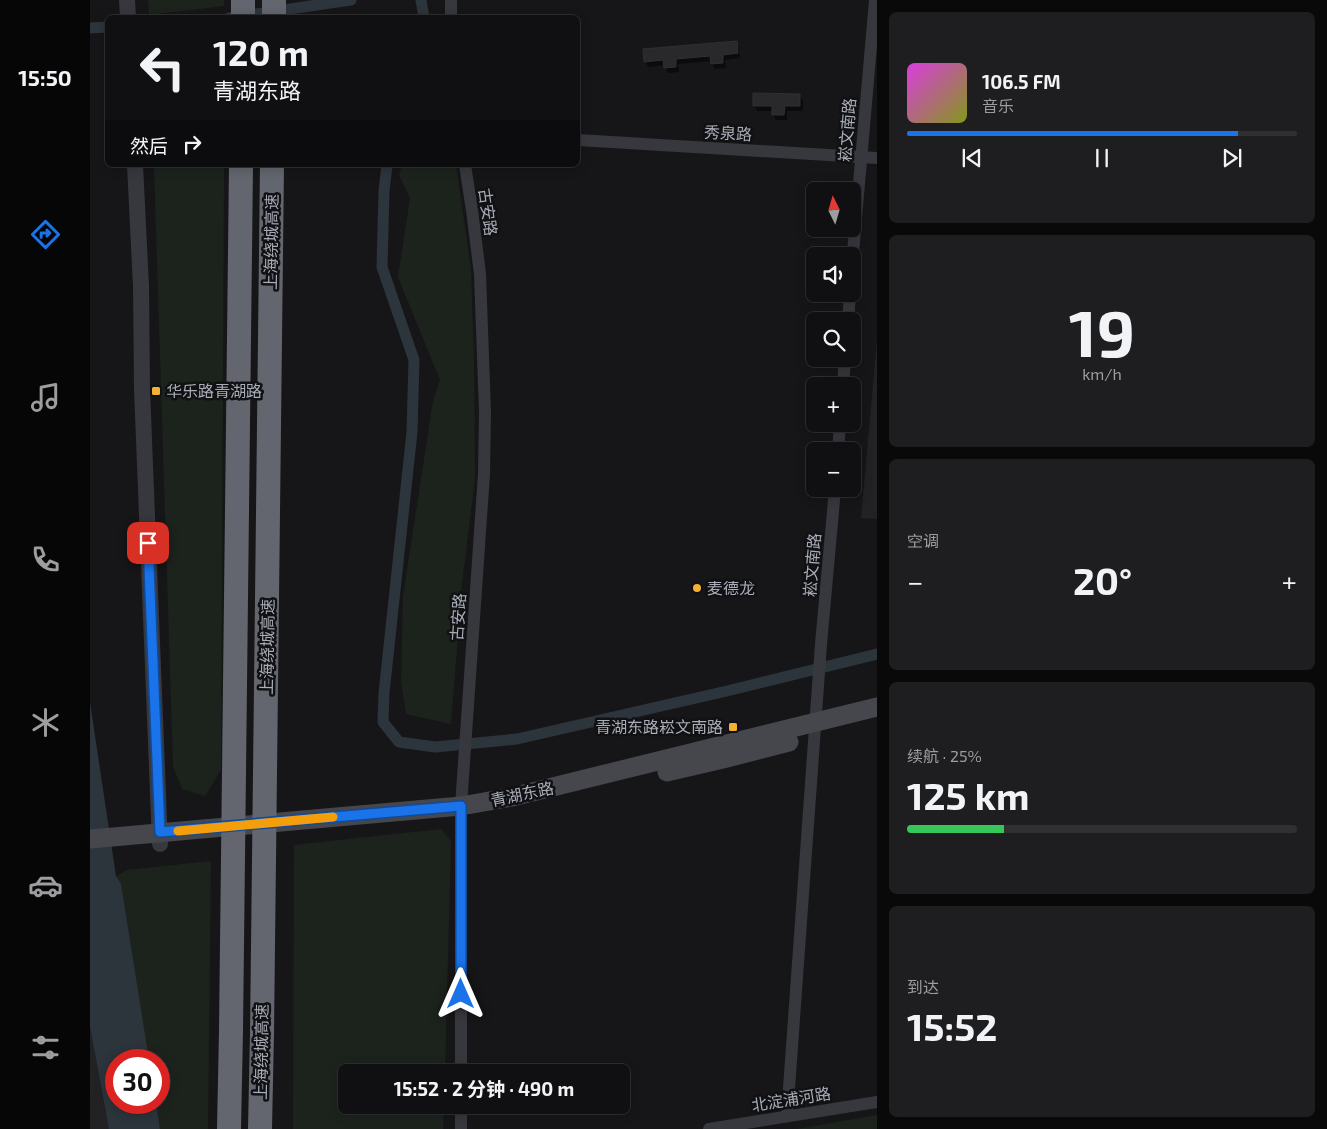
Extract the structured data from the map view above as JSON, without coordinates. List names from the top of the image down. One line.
{"streets":{"highway":["上海绕城高速"],"main road":["青湖东路"],"street":["崧文南路","秀泉路","古安路","北淀浦河路"]},"crossings":[["崧文南路","秀泉路"],["崧文南路","青湖东路"],["崧文南路","北淀浦河路"],["古安路","青湖东路"]],"places":{"transit":["华乐路青湖路","青湖东路崧文南路"],"other":["麦德龙"]},"north":"top","page":{"tabs":"15:50","turn":["120 m","青湖东路"],"song":["106.5 FM","音乐"],"then":"然后","map_buttons":["+","−"],"tile":[["19","km/h"],"空调",["续航 · 25%","125 km"],["到达","15:52"]],"heat":["−","20°","+"],"limit":"30","trip":"15:52 · 2 分钟 · 490 m"}}
